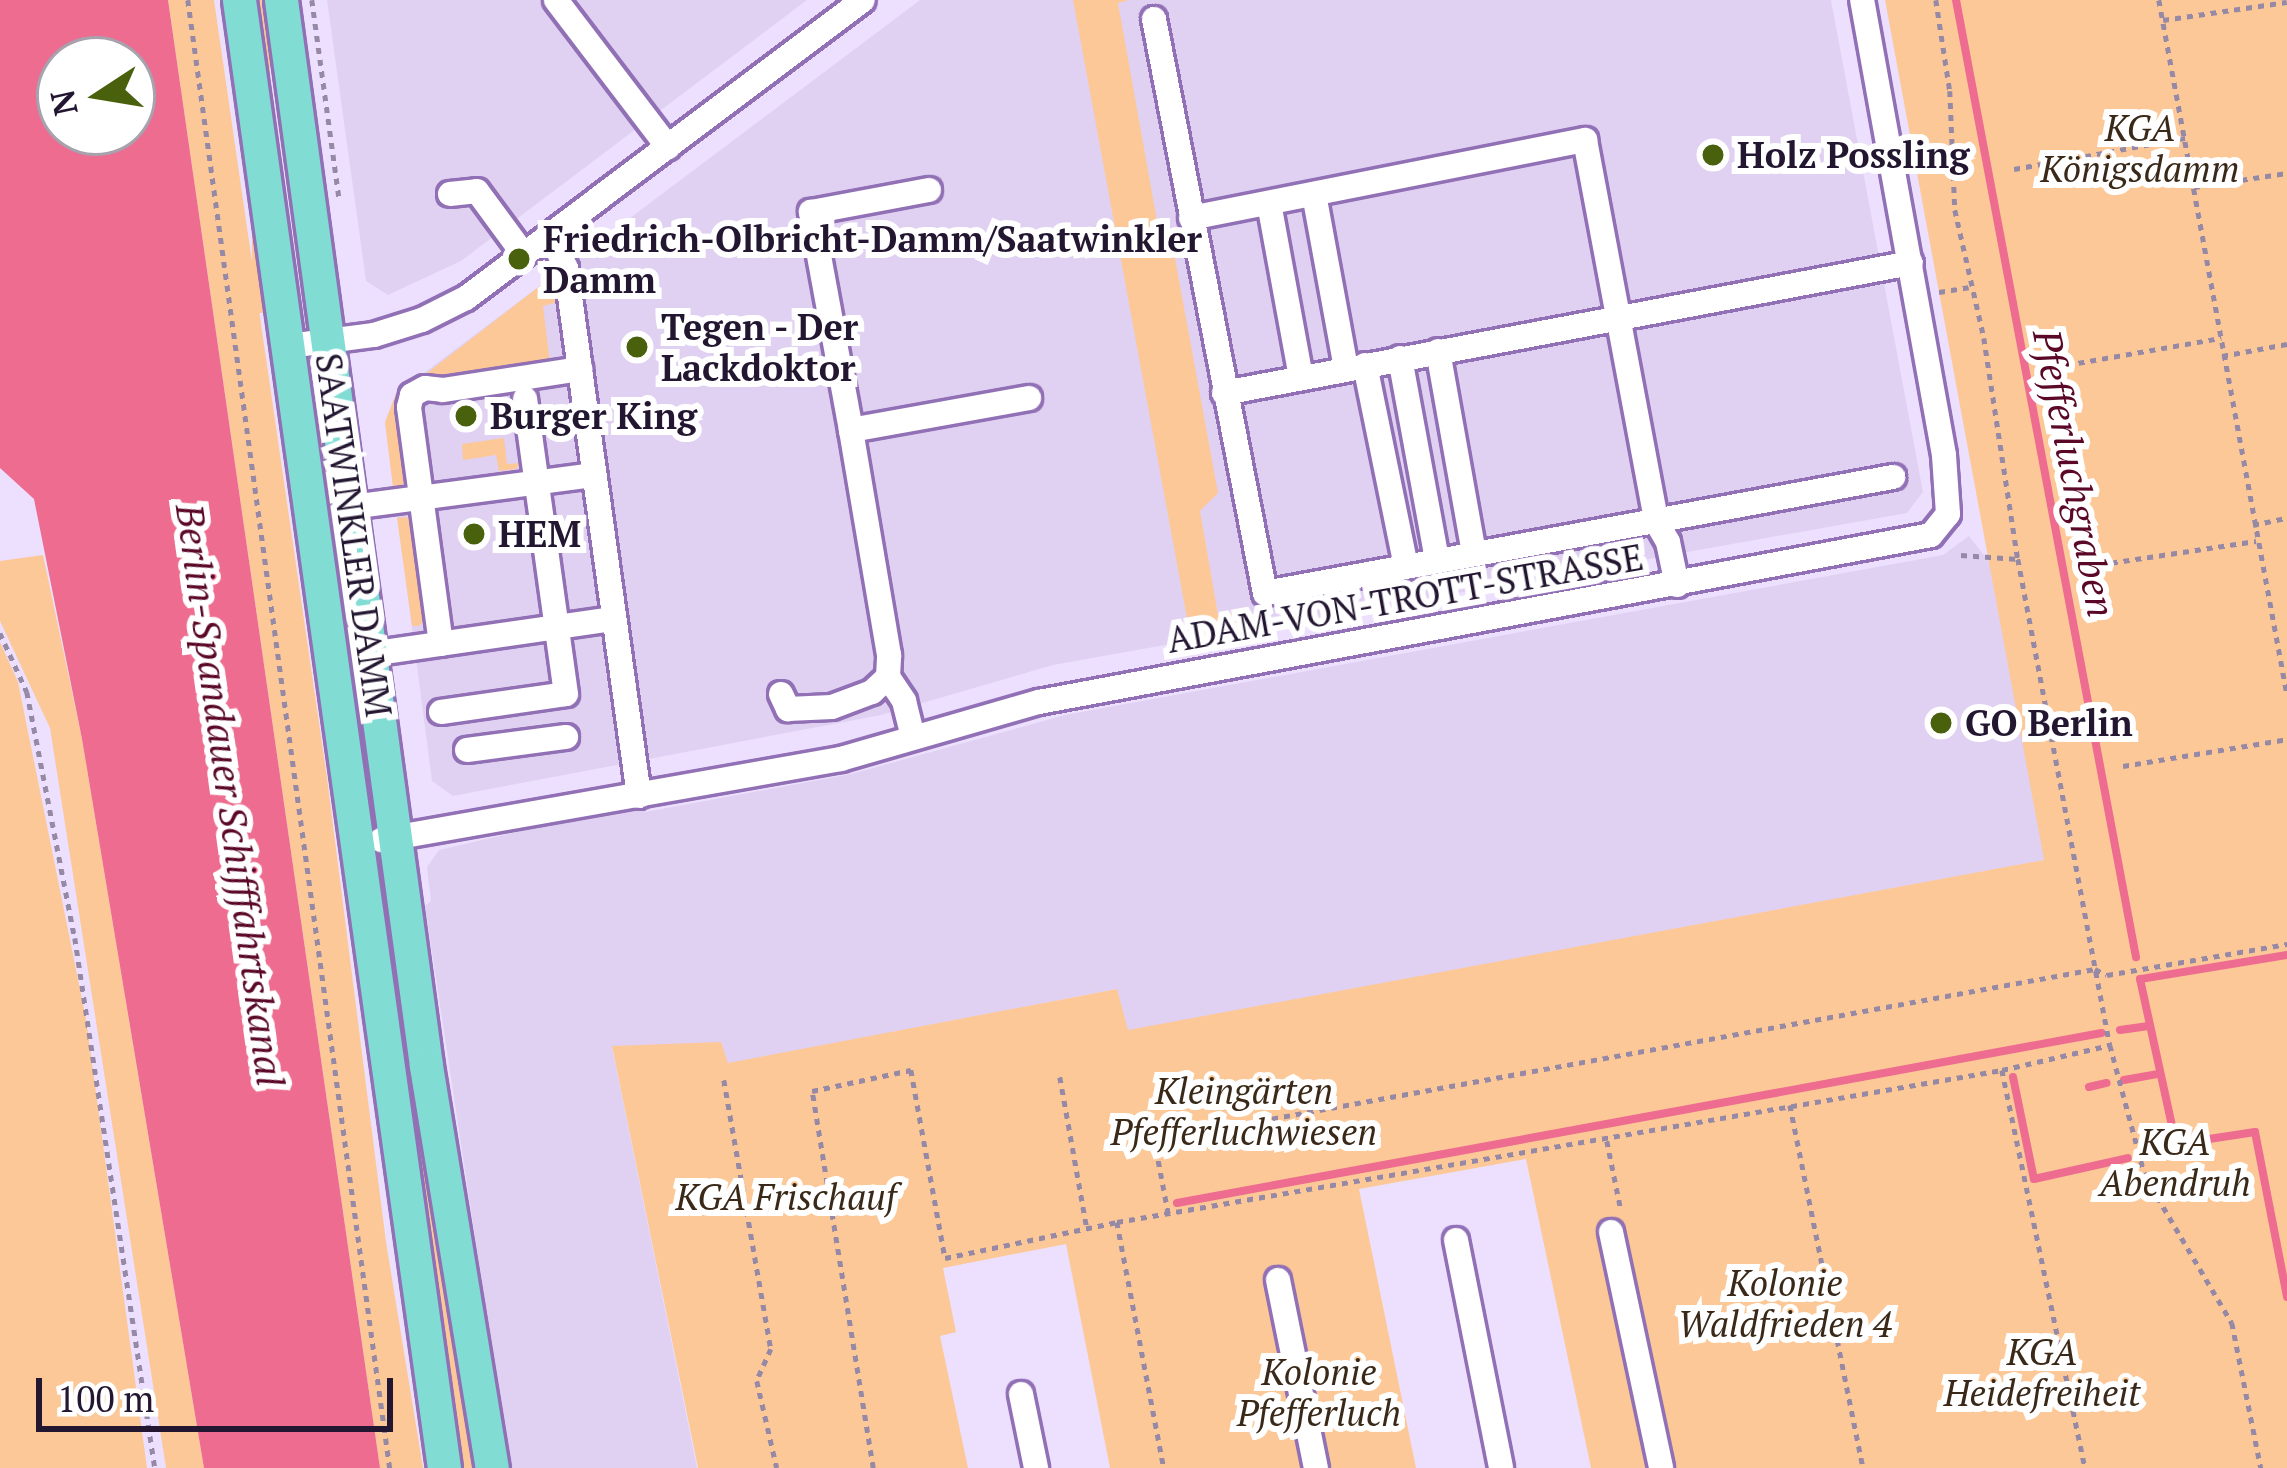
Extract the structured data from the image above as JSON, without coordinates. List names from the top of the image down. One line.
{"streets":{"main road":["SAATWINKLER DAMM"],"street":["ADAM-VON-TROTT-STRASSE"]},"crossings":[["SAATWINKLER DAMM","ADAM-VON-TROTT-STRASSE"]],"water":["Pfefferluchgraben","Berlin-Spandauer Schifffahrtskanal"],"parks":["KGA Königsdamm","Kleingärten Pfefferluchwiesen","KGA Abendruh","KGA Frischauf","Kolonie Waldfrieden 4","KGA Heidefreiheit","Kolonie Pfefferluch"],"places":["Holz Possling","Friedrich-Olbricht-Damm/Saatwinkler Damm","Tegen - Der Lackdoktor","Burger King","HEM","GO Berlin"],"scale_bar":"100 m","north":"left"}
